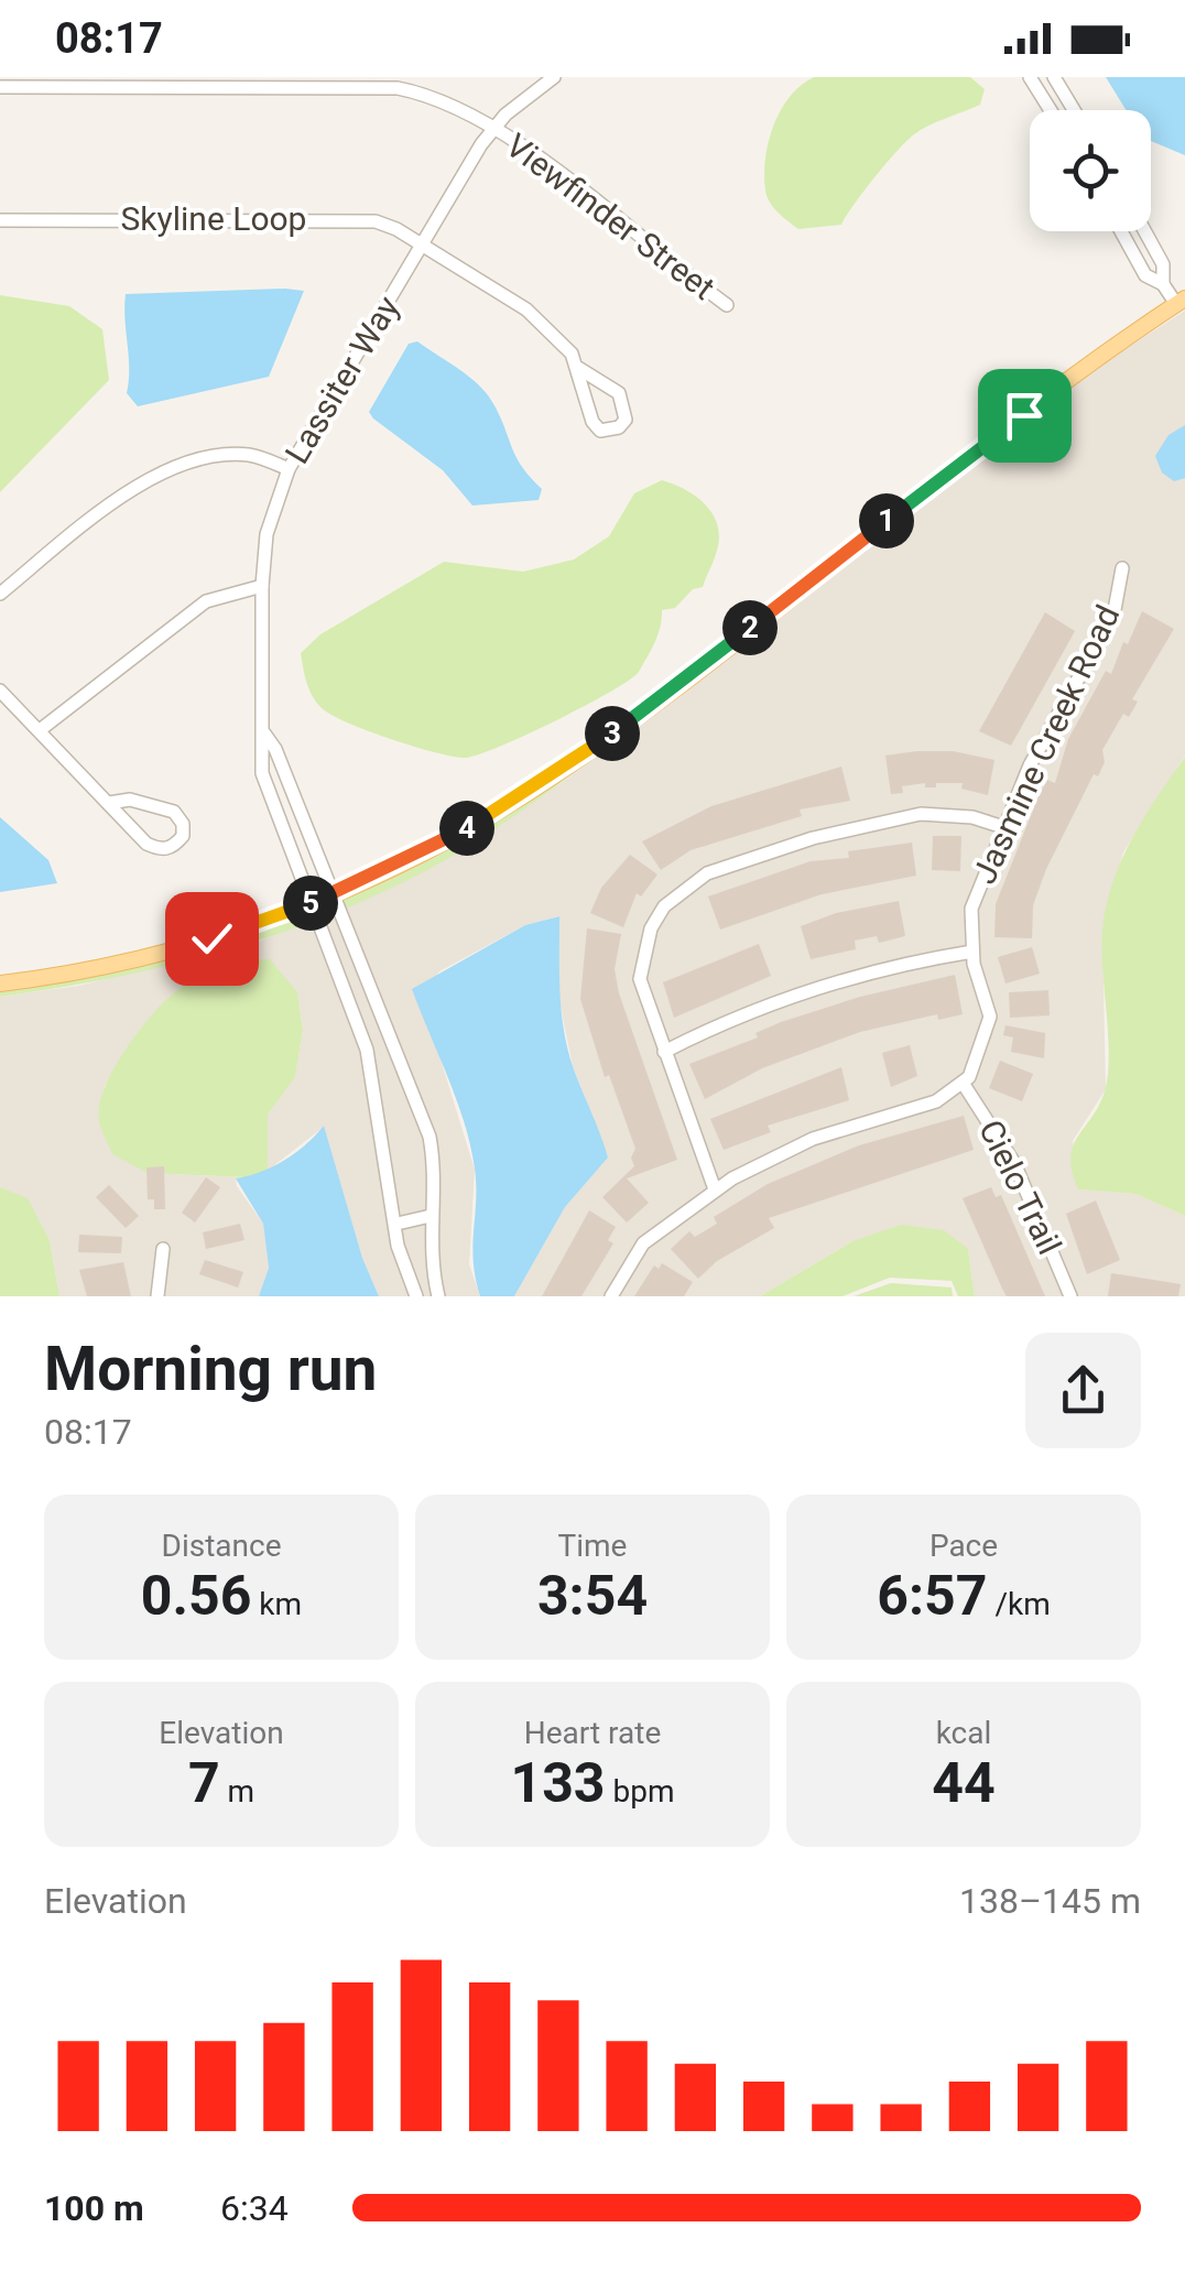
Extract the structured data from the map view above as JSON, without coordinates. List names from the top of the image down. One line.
{"streets":{"street":["Viewfinder Street","Skyline Loop","Lassiter Way","Jasmine Creek Road","Cielo Trail"]},"crossings":[["Viewfinder Street","Lassiter Way"],["Skyline Loop","Lassiter Way"],["Jasmine Creek Road","Cielo Trail"]],"page":{"status":"08:17","pins":["1","2","3","4","5"],"heading":["Morning run","08:17"],"stats":[["Distance","0.56 km"],["Time","3:54"],["Pace","6:57 /km"],["Elevation","7 m"],["Heart rate","133 bpm"],["kcal","44"]],"chart":["Elevation","138–145 m"],"list":[{"name":"100 m","note":"6:34"}]}}
